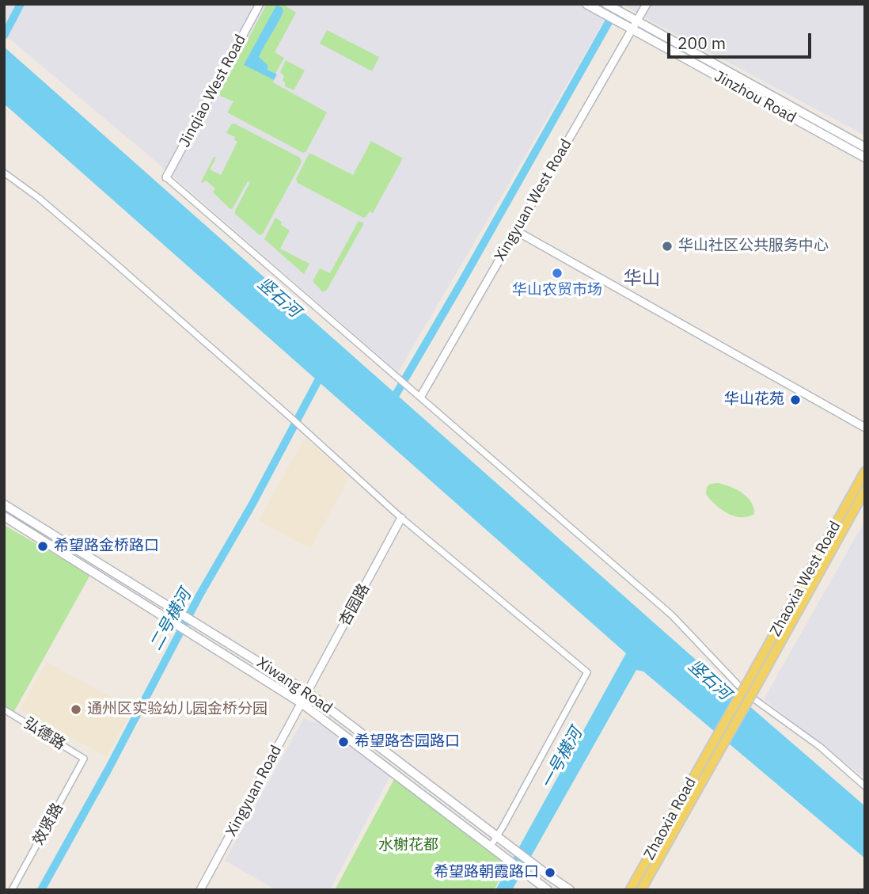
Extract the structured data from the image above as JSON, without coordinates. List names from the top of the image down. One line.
{"streets":{"main road":["Jinzhou Road","Zhaoxia West Road","Xiwang Road","Zhaoxia Road"],"street":["Jinqiao West Road","Xingyuan West Road","杏园路","弘德路","Xingyuan Road","效贤路"]},"crossings":[["Jinzhou Road","Xingyuan West Road"],["杏园路","Xiwang Road"],["杏园路","Xingyuan Road"],["Xiwang Road","Xingyuan Road"],["弘德路","效贤路"]],"districts":["华山"],"water":["竖石河","二号横河","一号横河"],"parks":["水榭花都"],"places":["华山社区公共服务中心","华山农贸市场","华山花苑","希望路金桥路口","通州区实验幼儿园金桥分园","希望路杏园路口","希望路朝霞路口"],"scale_bar":"200 m"}
